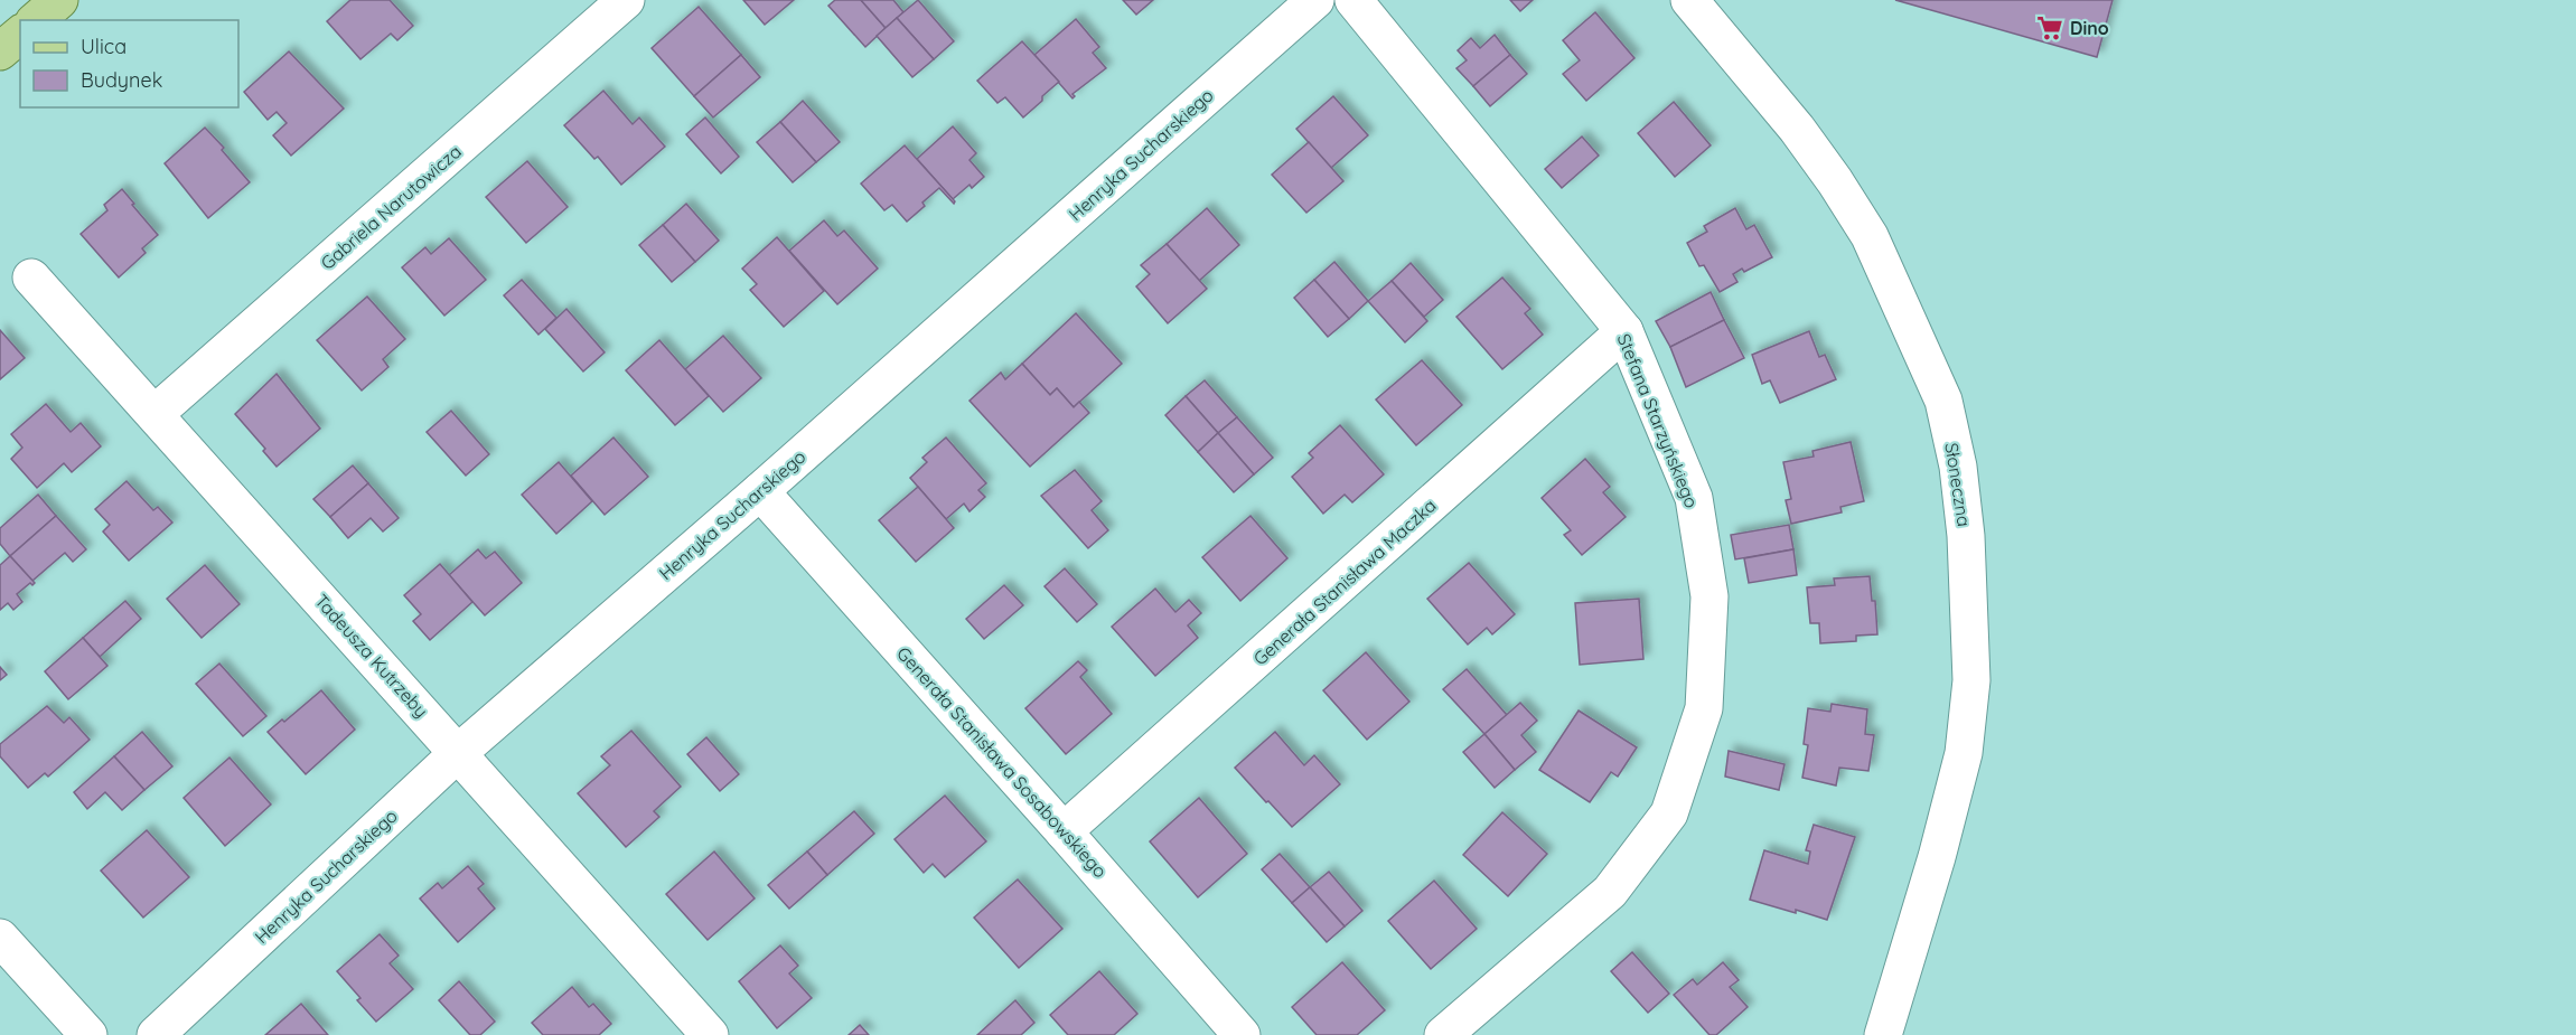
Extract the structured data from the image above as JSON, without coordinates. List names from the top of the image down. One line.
{"streets":{"street":["Henryka Sucharskiego","Gabriela Narutowicza","Stefana Starzyńskiego","Słoneczna","Generała Stanisława Maczka","Tadeusza Kutrzeby","Generała Stanisława Sosabowskiego"]},"crossings":[["Henryka Sucharskiego","Tadeusza Kutrzeby"],["Henryka Sucharskiego","Generała Stanisława Sosabowskiego"],["Gabriela Narutowicza","Tadeusza Kutrzeby"],["Stefana Starzyńskiego","Generała Stanisława Maczka"],["Generała Stanisława Maczka","Generała Stanisława Sosabowskiego"]],"places":{"supermarket":["Dino"]},"legend":["Ulica","Budynek"]}
